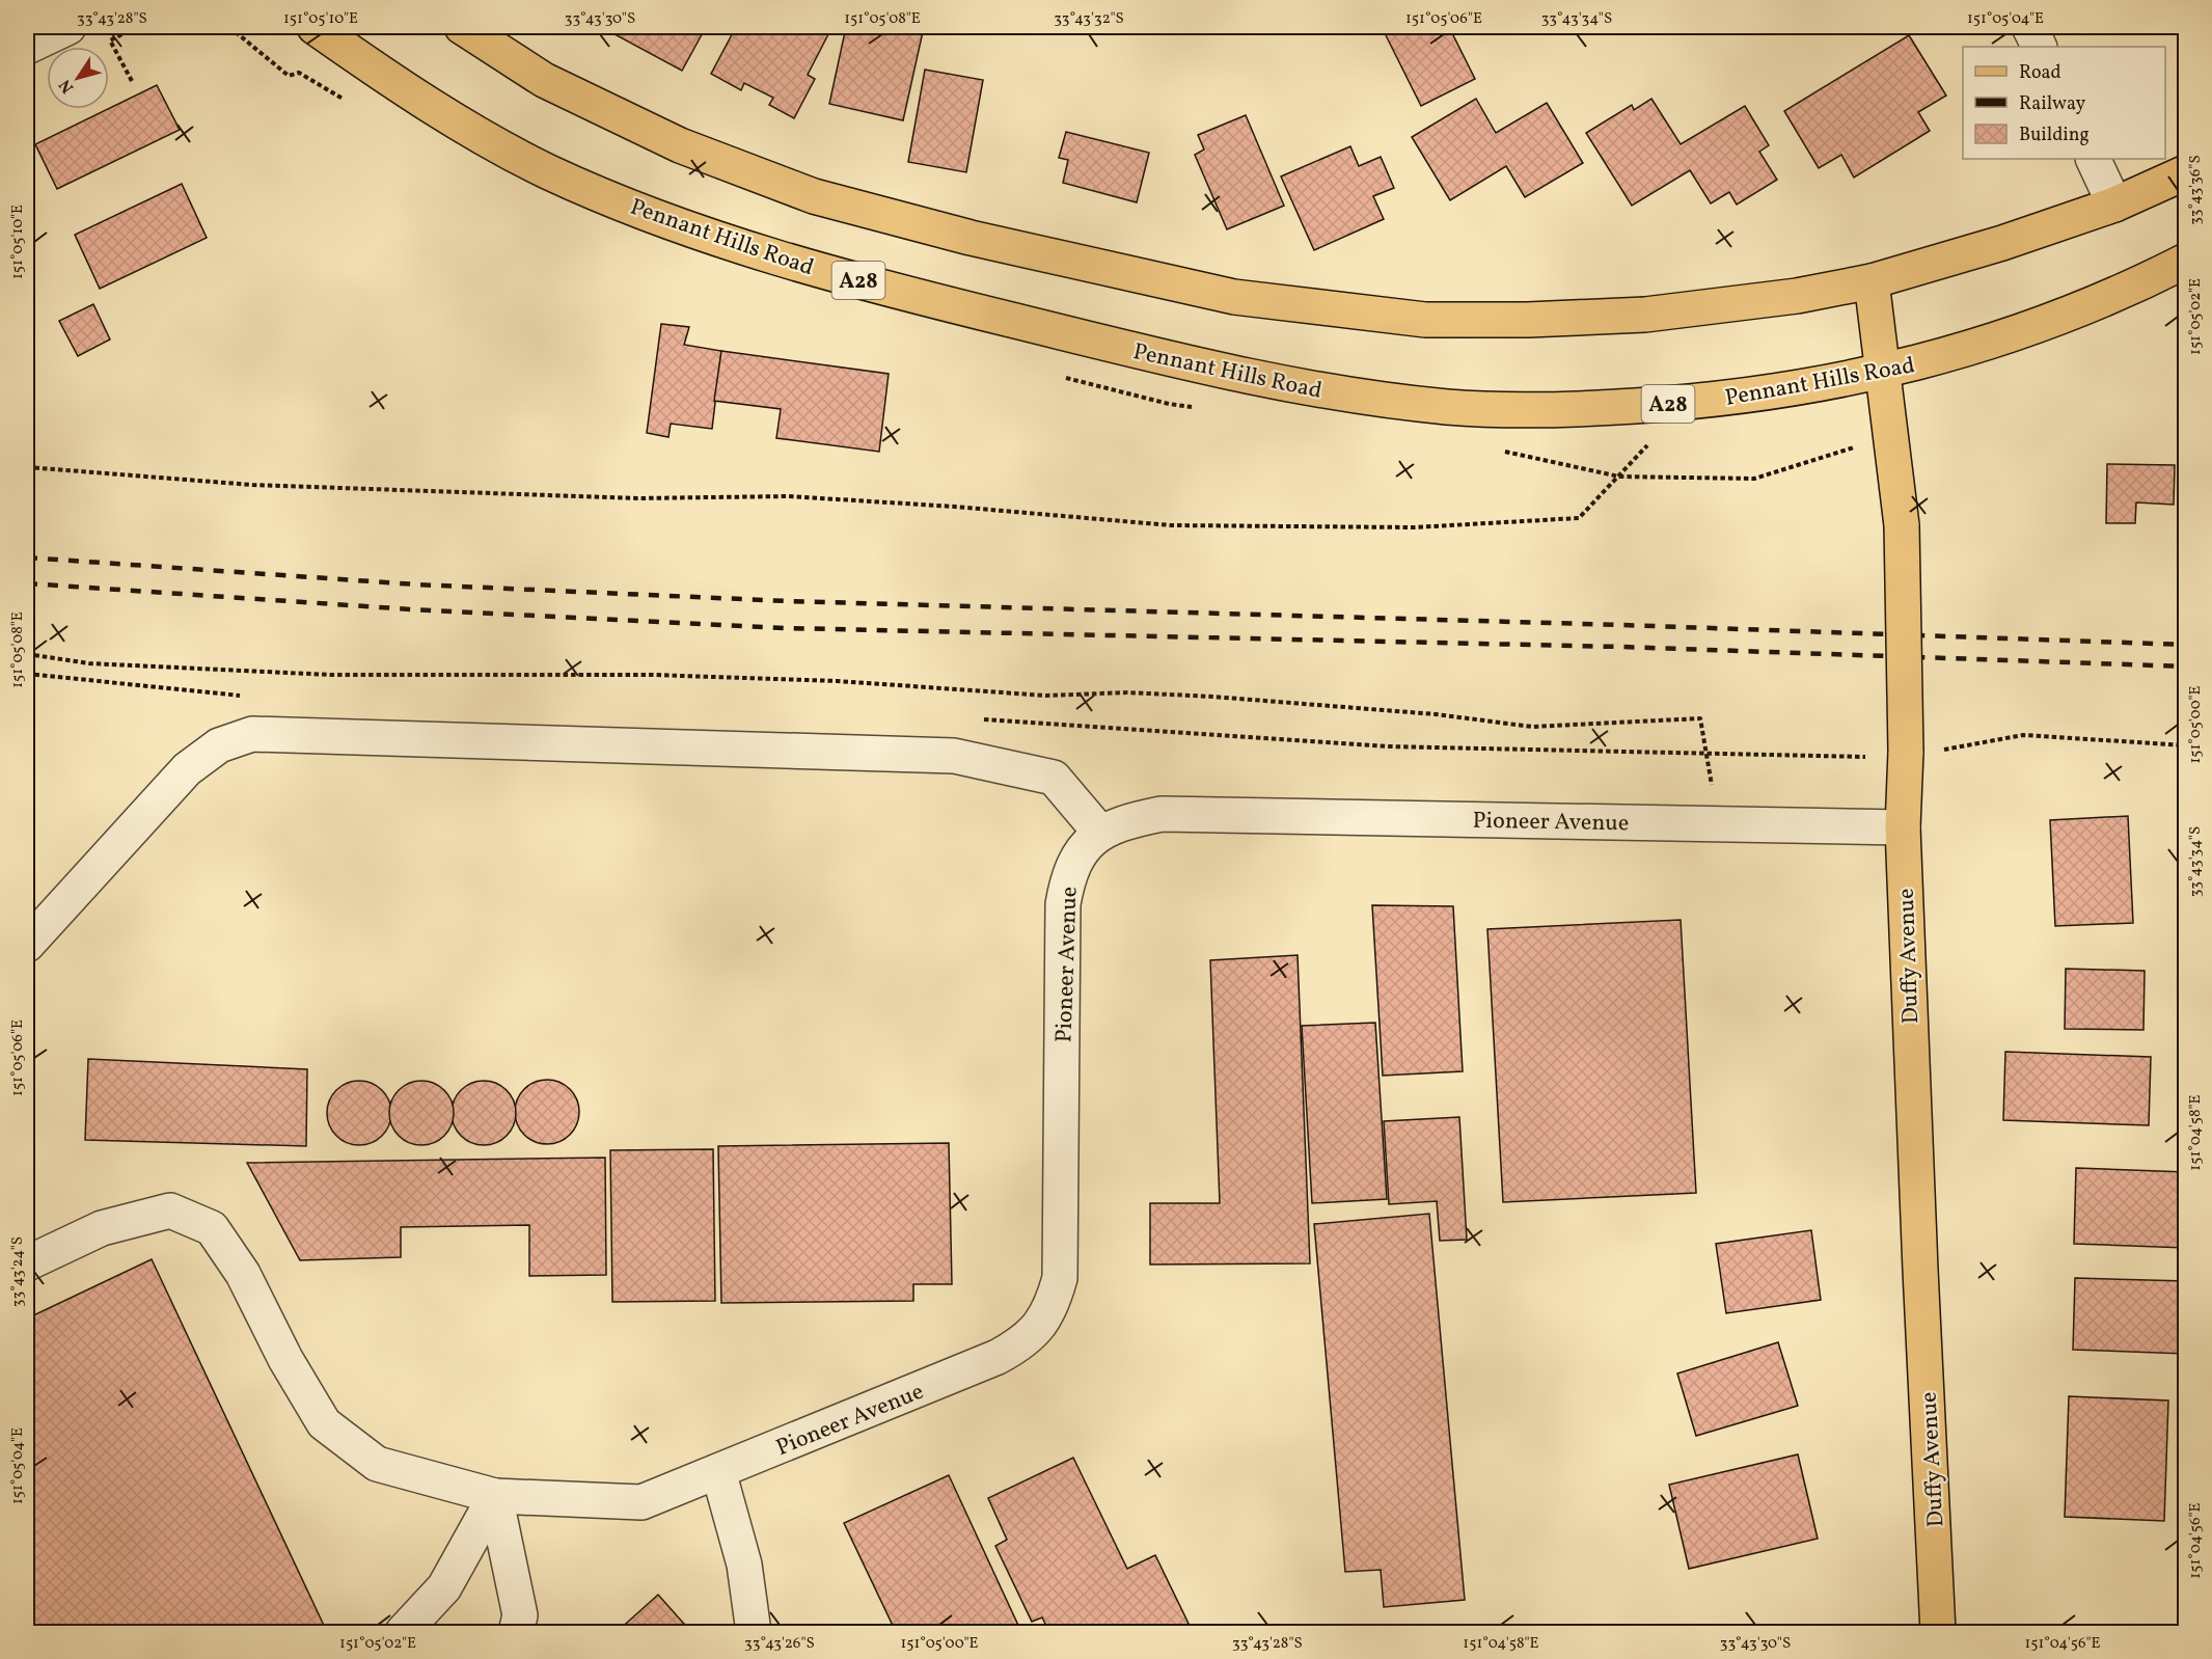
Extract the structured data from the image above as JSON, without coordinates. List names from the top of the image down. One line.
{"streets":{"main road":["Pennant Hills Road","A28","Duffy Avenue"],"street":["Pioneer Avenue"]},"crossings":[["Pennant Hills Road","Duffy Avenue"],["Pioneer Avenue","Duffy Avenue"]],"legend":["Road","Railway","Building"],"north":"bottom left","coordinates":["33°43'28\"S","151°05'10\"E","33°43'30\"S","151°05'08\"E","33°43'32\"S","151°05'06\"E","33°43'34\"S","151°05'04\"E","33°43'36\"S","151°05'02\"E","151°05'00\"E","151°04'58\"E","33°43'24\"S","151°04'56\"E","33°43'26\"S"]}
